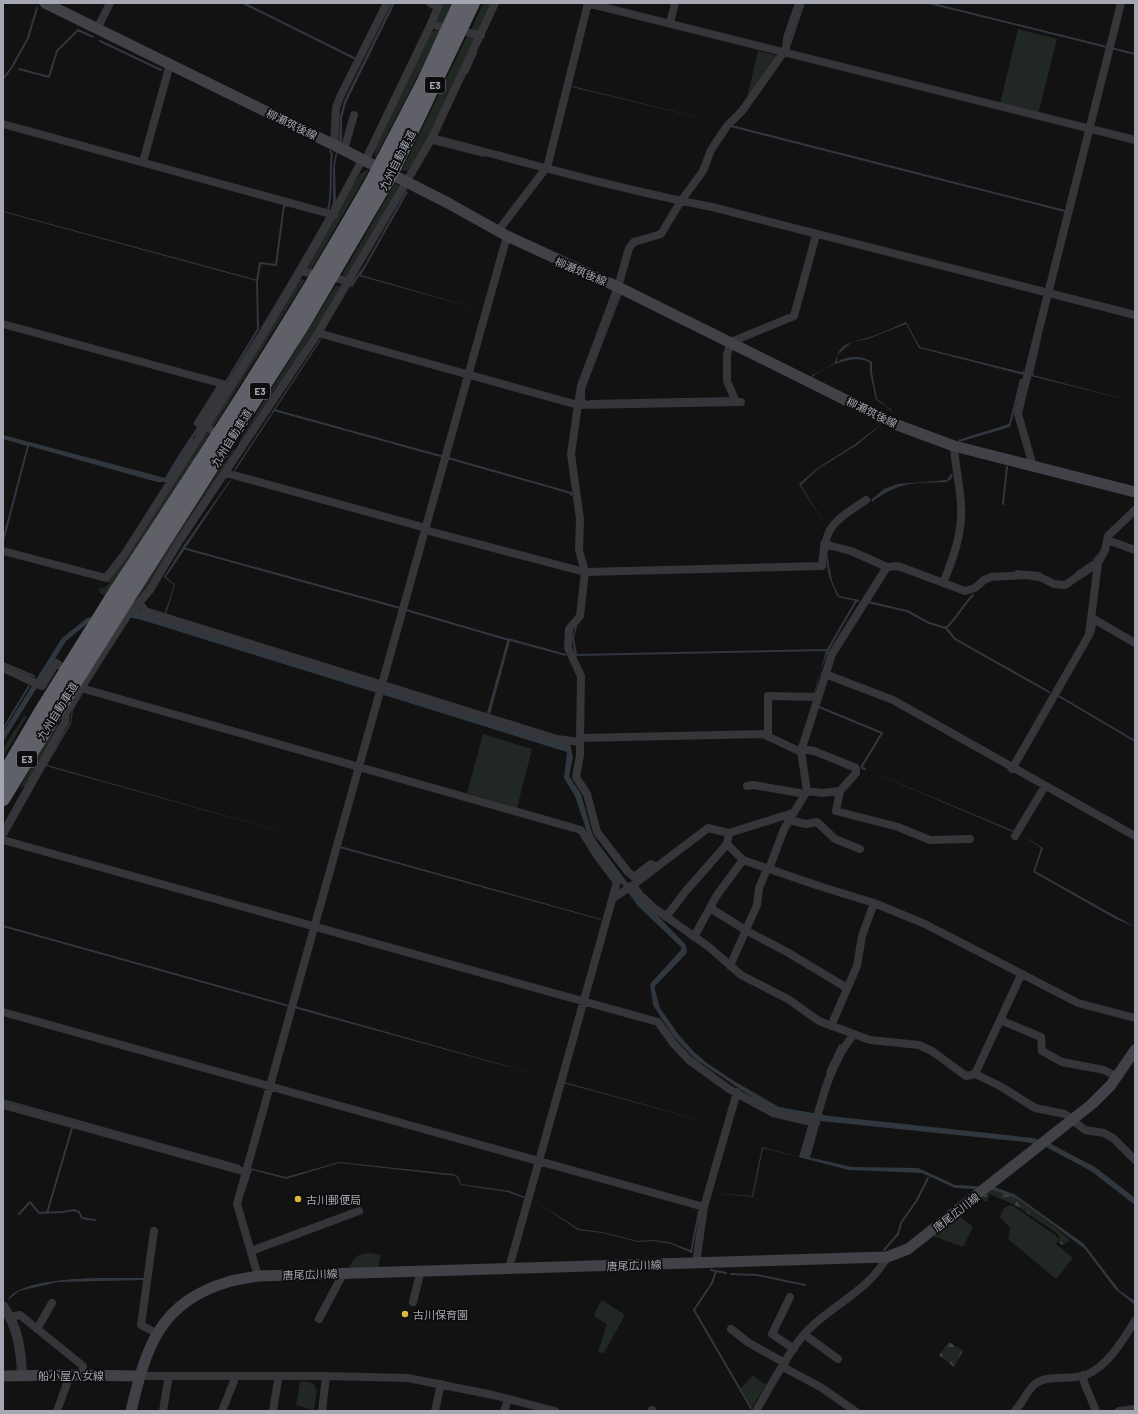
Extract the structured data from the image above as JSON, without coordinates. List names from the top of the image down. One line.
{"streets":{"highway":["E3","九州自動車道"],"main road":["柳瀬筑後線","唐尾広川線","船小屋八女線"]},"crossings":[["唐尾広川線","船小屋八女線"]],"places":["古川郵便局","古川保育園"]}
